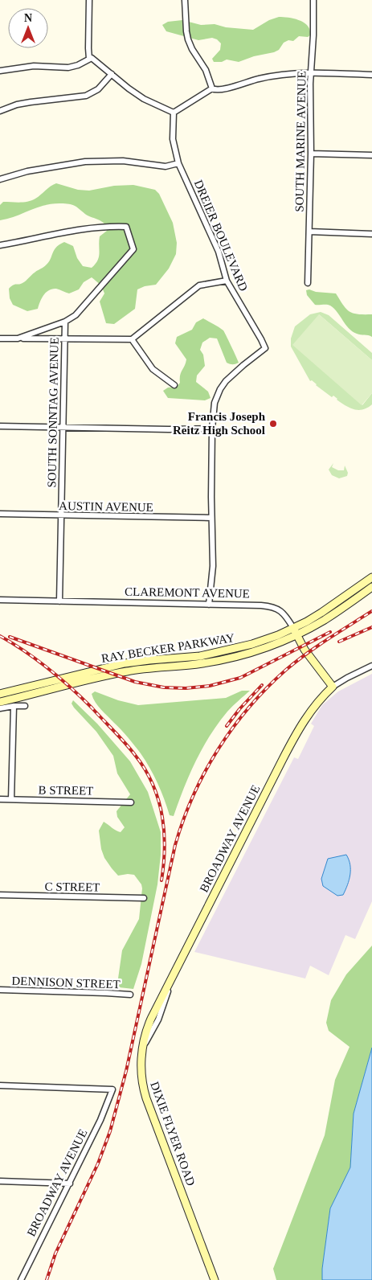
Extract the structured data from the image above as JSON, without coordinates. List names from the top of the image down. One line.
{"streets":{"main road":["CLAREMONT AVENUE","RAY BECKER PARKWAY","BROADWAY AVENUE","DIXIE FLYER ROAD"],"street":["SOUTH MARINE AVENUE","DREIER BOULEVARD","SOUTH SONNTAG AVENUE","AUSTIN AVENUE","B STREET","C STREET","DENNISON STREET"]},"crossings":[["DREIER BOULEVARD","AUSTIN AVENUE"],["DREIER BOULEVARD","CLAREMONT AVENUE"],["SOUTH SONNTAG AVENUE","AUSTIN AVENUE"],["SOUTH SONNTAG AVENUE","CLAREMONT AVENUE"],["CLAREMONT AVENUE","RAY BECKER PARKWAY"],["CLAREMONT AVENUE","BROADWAY AVENUE"],["BROADWAY AVENUE","DIXIE FLYER ROAD"]],"places":["Francis Joseph Reitz High School"],"north":"top"}
